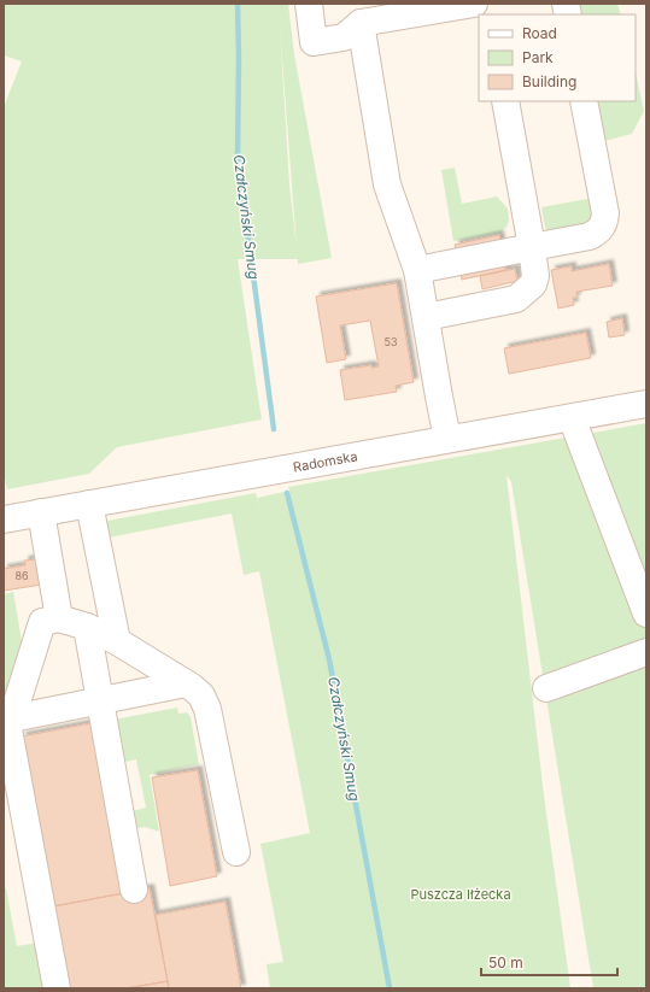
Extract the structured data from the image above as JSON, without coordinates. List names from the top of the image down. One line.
{"streets":{"street":["Radomska"]},"water":["Czałczyński Smug"],"parks":["Puszcza Iłżecka"],"house_numbers":["53","86"],"legend":["Road","Park","Building"],"scale_bar":"50 m"}
